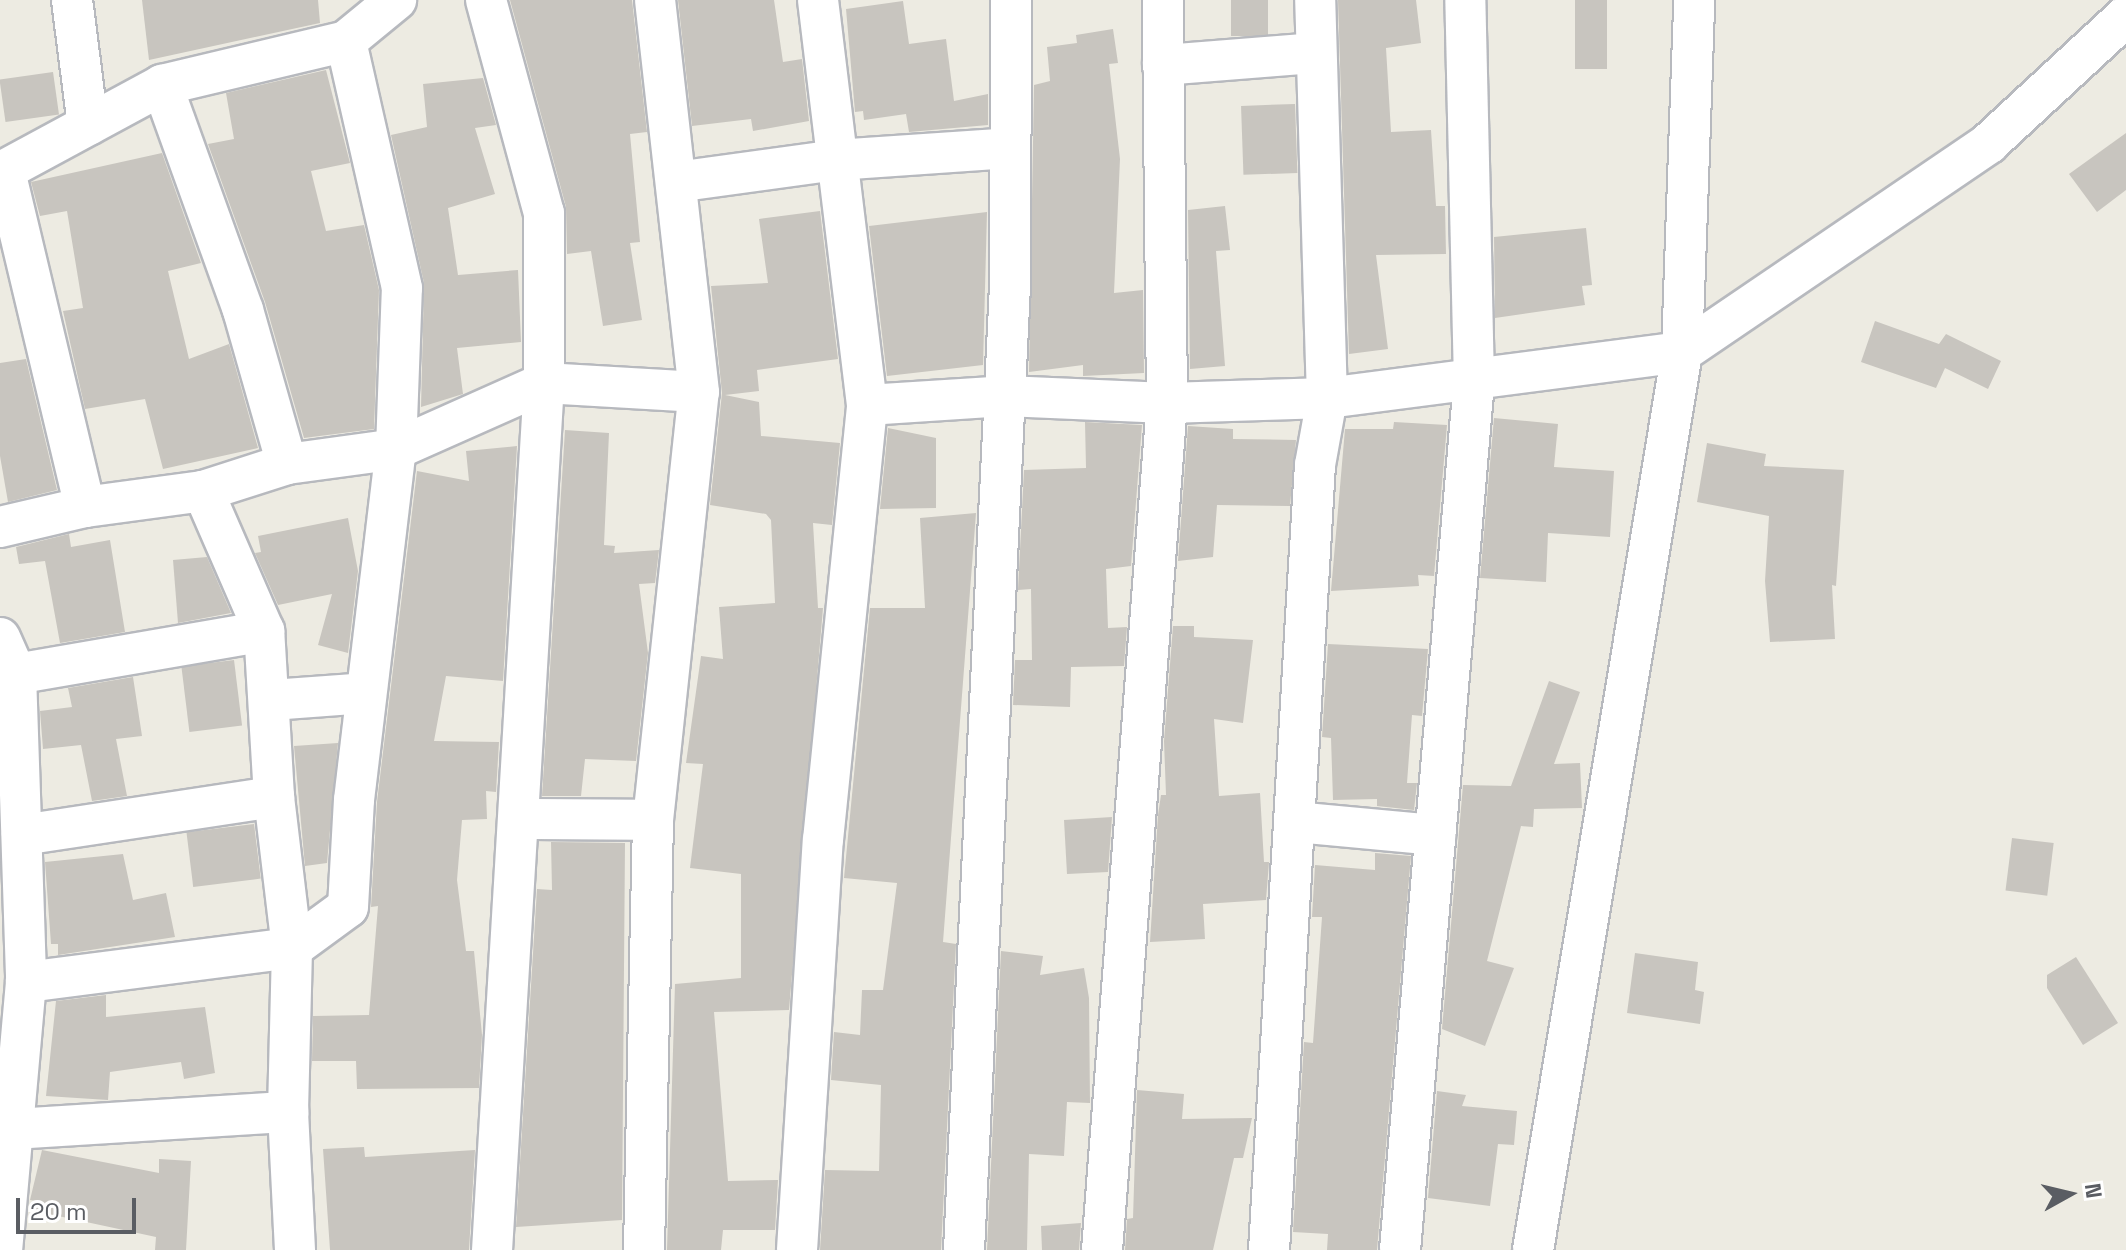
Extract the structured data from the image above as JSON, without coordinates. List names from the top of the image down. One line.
{"scale_bar":"20 m","north":"right"}
